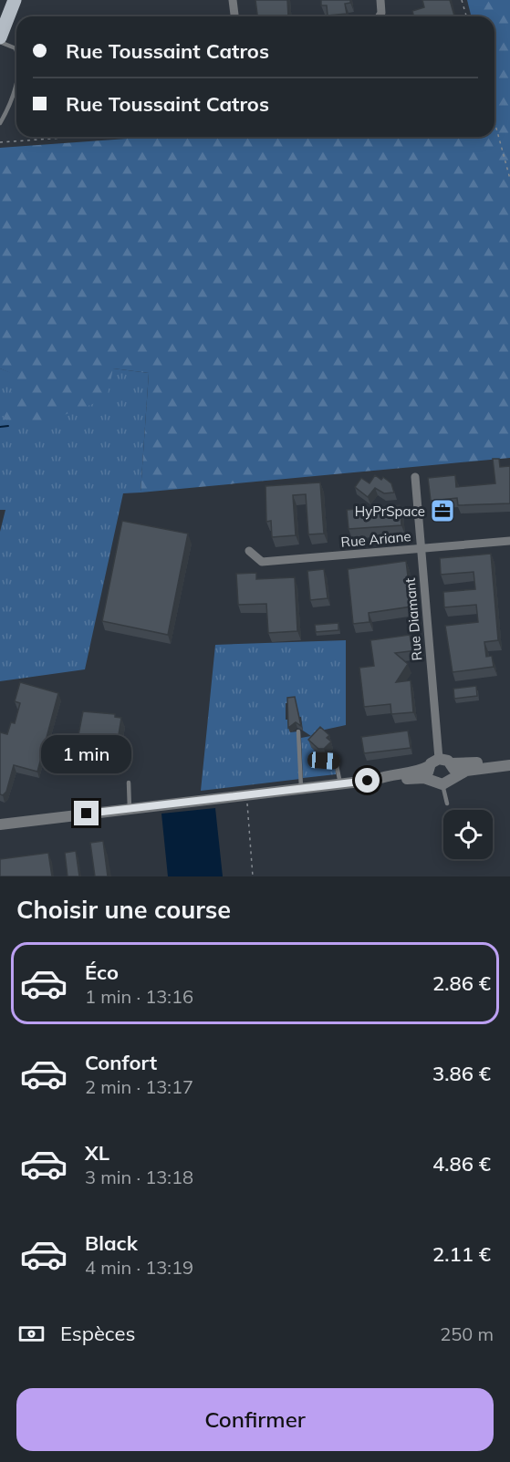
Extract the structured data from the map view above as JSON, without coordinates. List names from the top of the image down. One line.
{"streets":{"street":["Rue Ariane","Rue Diamant"]},"crossings":[["Rue Ariane","Rue Diamant"]],"places":{"office":["HyPrSpace"]},"page":{"banner":["Rue Toussaint Catros","Rue Toussaint Catros"],"bubble":"1 min","heading":"Choisir une course","list":[{"name":"Éco","note":"1 min · 13:16","value":"2.86 €"},{"name":"Confort","note":"2 min · 13:17","value":"3.86 €"},{"name":"XL","note":"3 min · 13:18","value":"4.86 €"},{"name":"Black","note":"4 min · 13:19","value":"2.11 €"}],"pay":["Espèces","250 m"],"buttons":"Confirmer"}}
